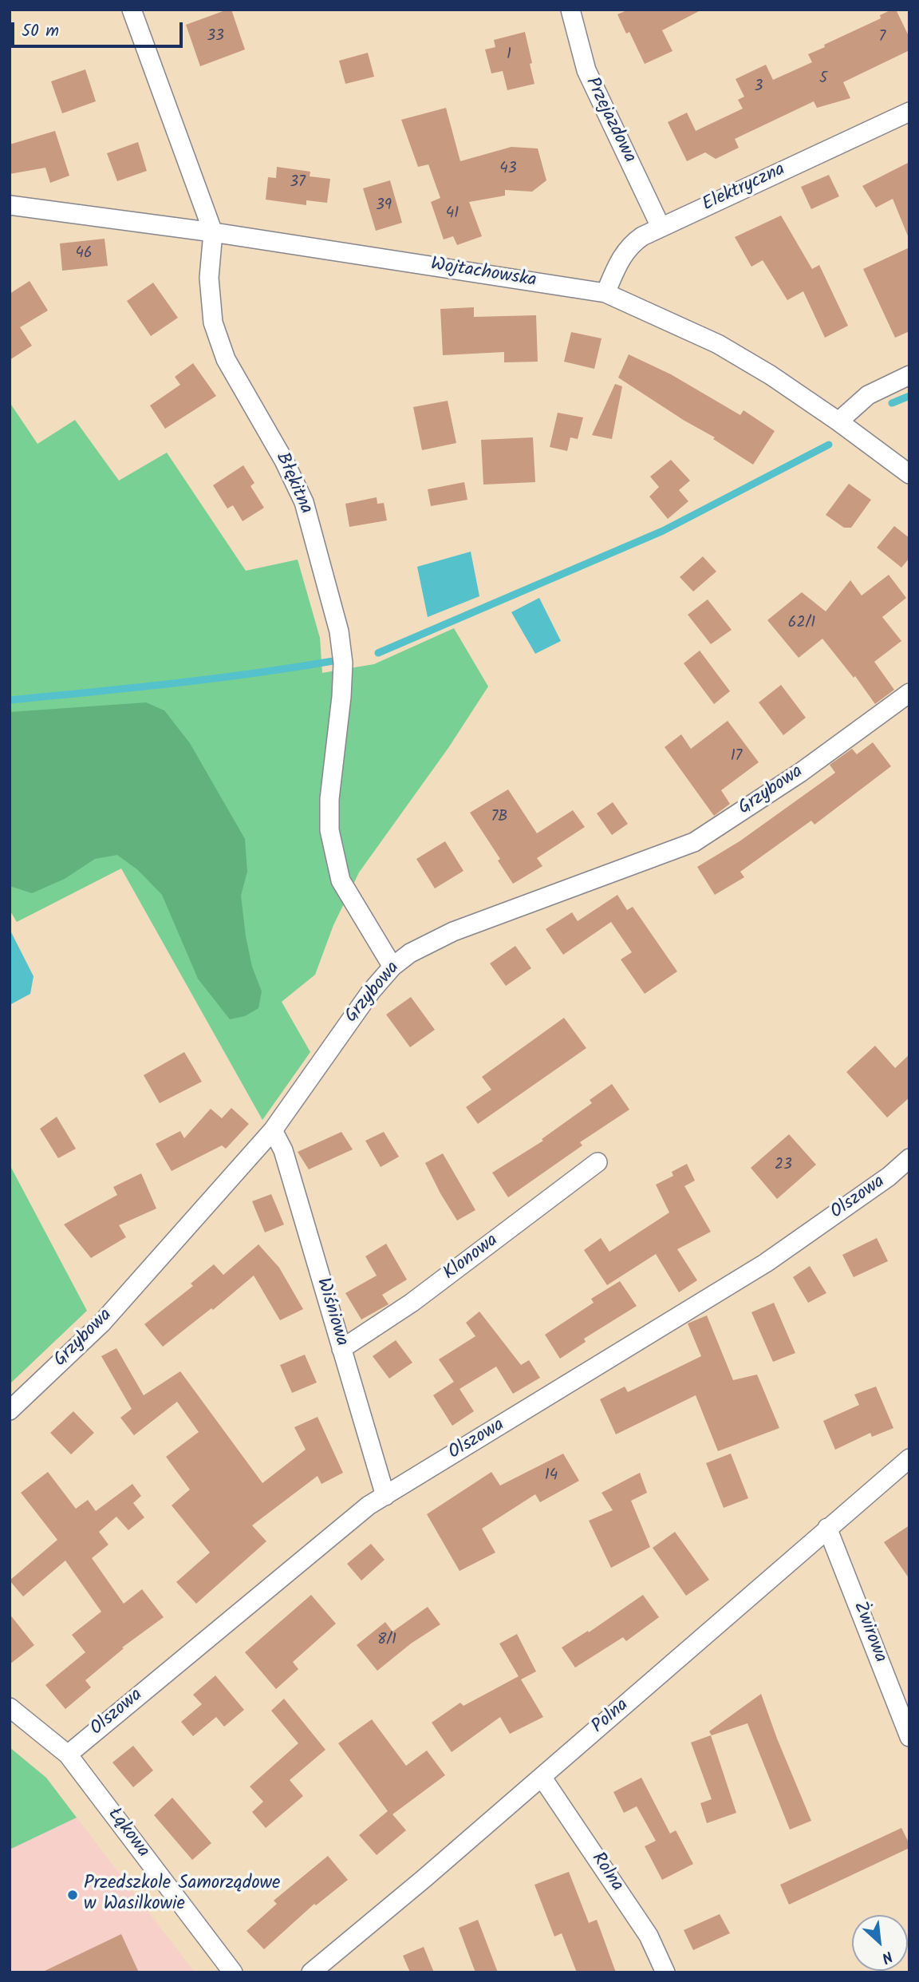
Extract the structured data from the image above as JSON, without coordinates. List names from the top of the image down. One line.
{"streets":{"street":["Przejazdowa","Elektryczna","Wojtachowska","Błękitna","Grzybowa","Olszowa","Klonowa","Wiśniowa","Żwirowa","Polna","Łąkowa","Rolna"]},"crossings":[["Przejazdowa","Elektryczna"],["Elektryczna","Wojtachowska"],["Wojtachowska","Błękitna"],["Błękitna","Grzybowa"],["Grzybowa","Wiśniowa"],["Olszowa","Wiśniowa"],["Olszowa","Łąkowa"],["Klonowa","Wiśniowa"],["Żwirowa","Polna"],["Polna","Rolna"]],"places":["Przedszkole Samorządowe w Wasilkowie"],"house_numbers":["33","7","1","5","3","43","37","39","41","46","62/1","17","7B","23","14","8/1"],"scale_bar":"50 m","north":"bottom right"}
